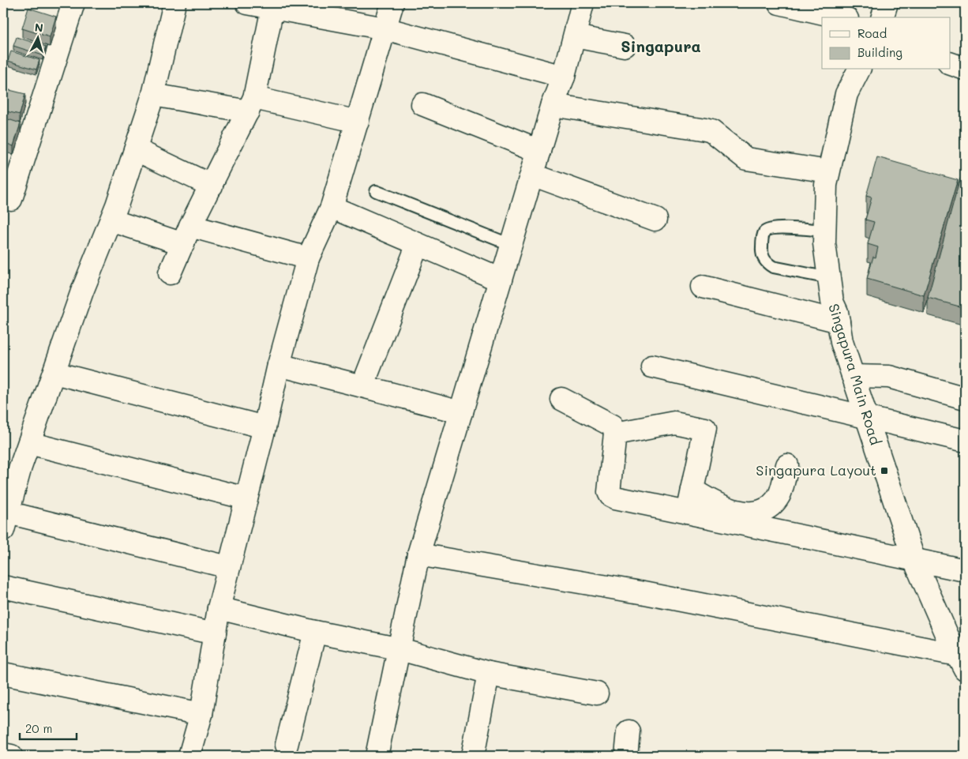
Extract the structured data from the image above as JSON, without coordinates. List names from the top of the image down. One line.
{"streets":{"street":["Singapura Main Road"]},"districts":["Singapura"],"places":{"transit":["Singapura Layout"]},"legend":["Road","Building"],"scale_bar":"20 m","north":"top"}
